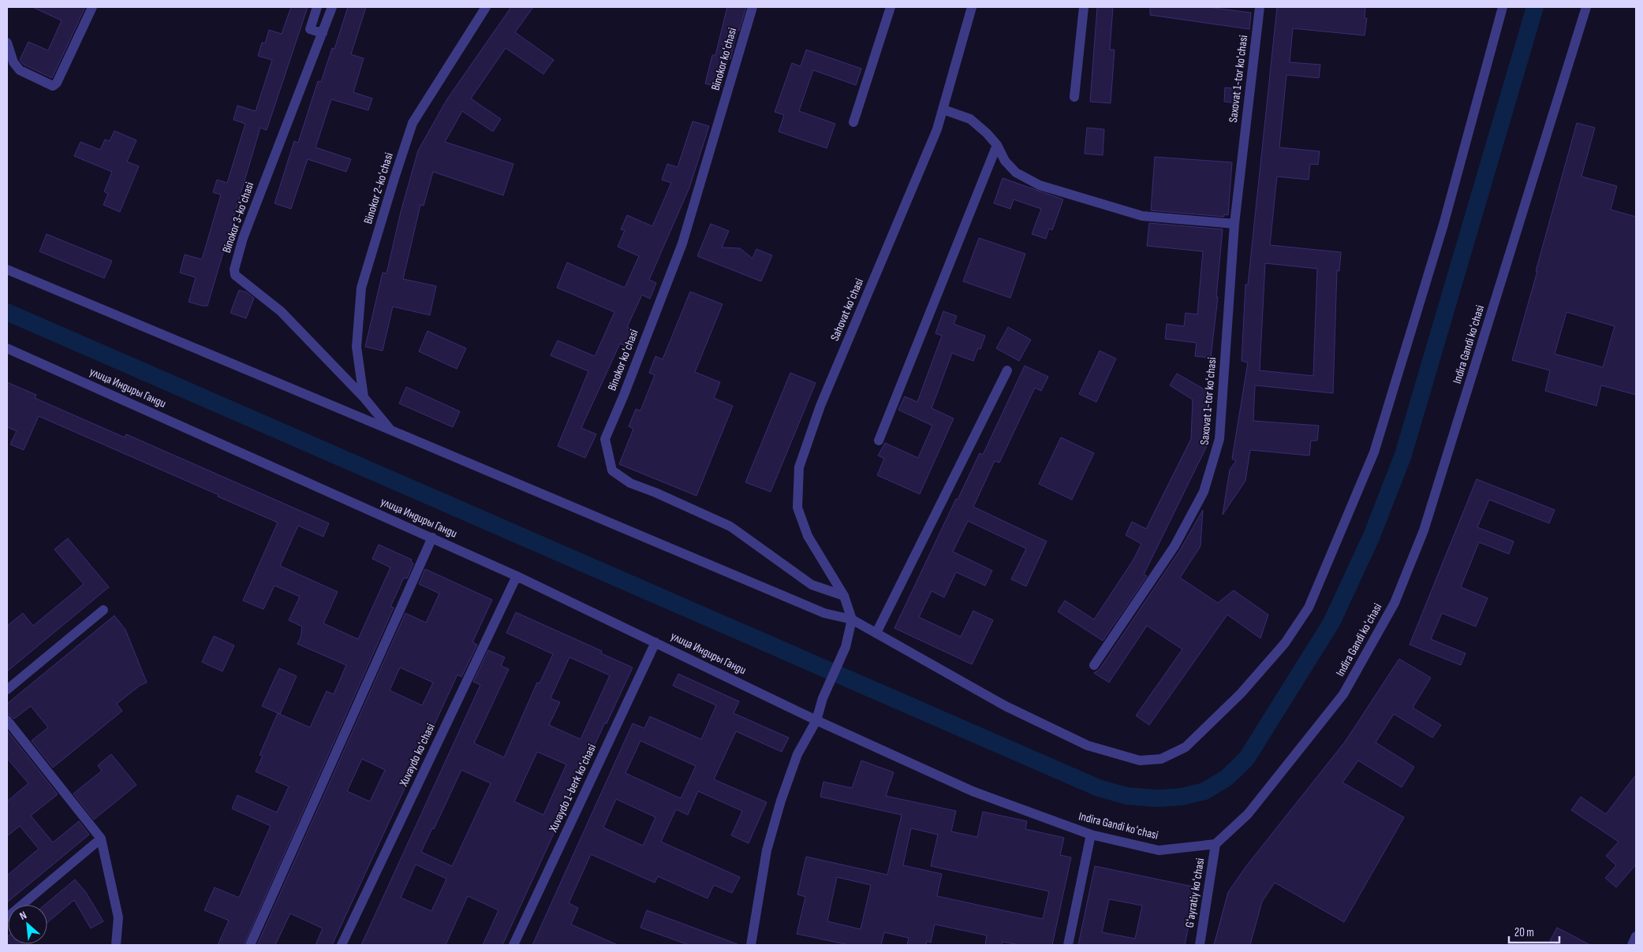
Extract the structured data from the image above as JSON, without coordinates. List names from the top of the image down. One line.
{"streets":{"street":["Binokor koʻchasi","Saxovat 1-tor koʻchasi","Binokor 2-koʻchasi","Binokor 3-koʻchasi","Sahovat koʻchasi","Indira Gandi koʻchasi","улица Индиры Ганди","Xuvaydo koʻchasi","Xuvaydo 1-berk koʻchasi","Gʻayratiy koʻchasi"]},"crossings":[["Binokor koʻchasi","Sahovat koʻchasi"],["Binokor 2-koʻchasi","Binokor 3-koʻchasi"],["Indira Gandi koʻchasi","улица Индиры Ганди"],["Indira Gandi koʻchasi","Gʻayratiy koʻchasi"],["улица Индиры Ганди","Xuvaydo koʻchasi"],["улица Индиры Ганди","Xuvaydo 1-berk koʻchasi"]],"scale_bar":"20 m","north":"top left"}
